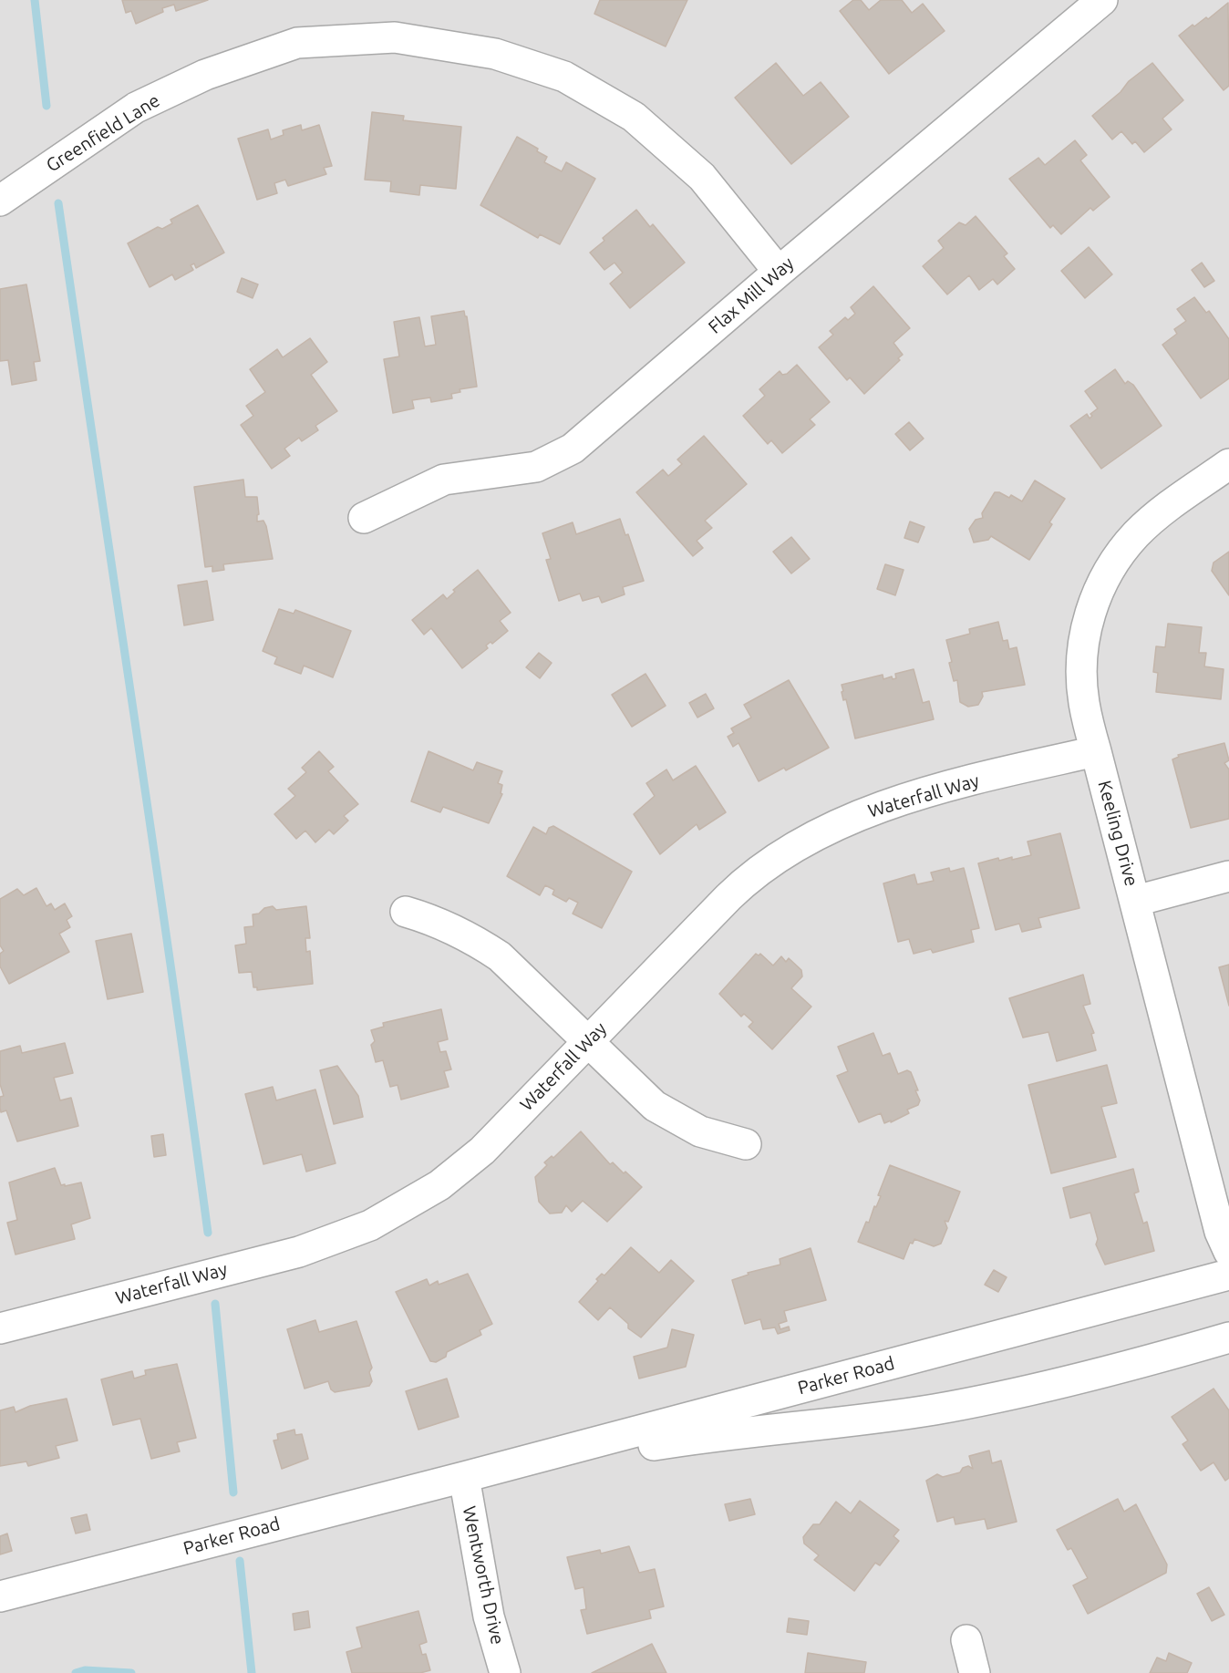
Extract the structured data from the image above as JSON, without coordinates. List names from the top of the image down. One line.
{"streets":{"street":["Greenfield Lane","Flax Mill Way","Waterfall Way","Keeling Drive","Parker Road","Wentworth Drive"]},"crossings":[["Greenfield Lane","Flax Mill Way"],["Waterfall Way","Keeling Drive"],["Parker Road","Wentworth Drive"]]}
